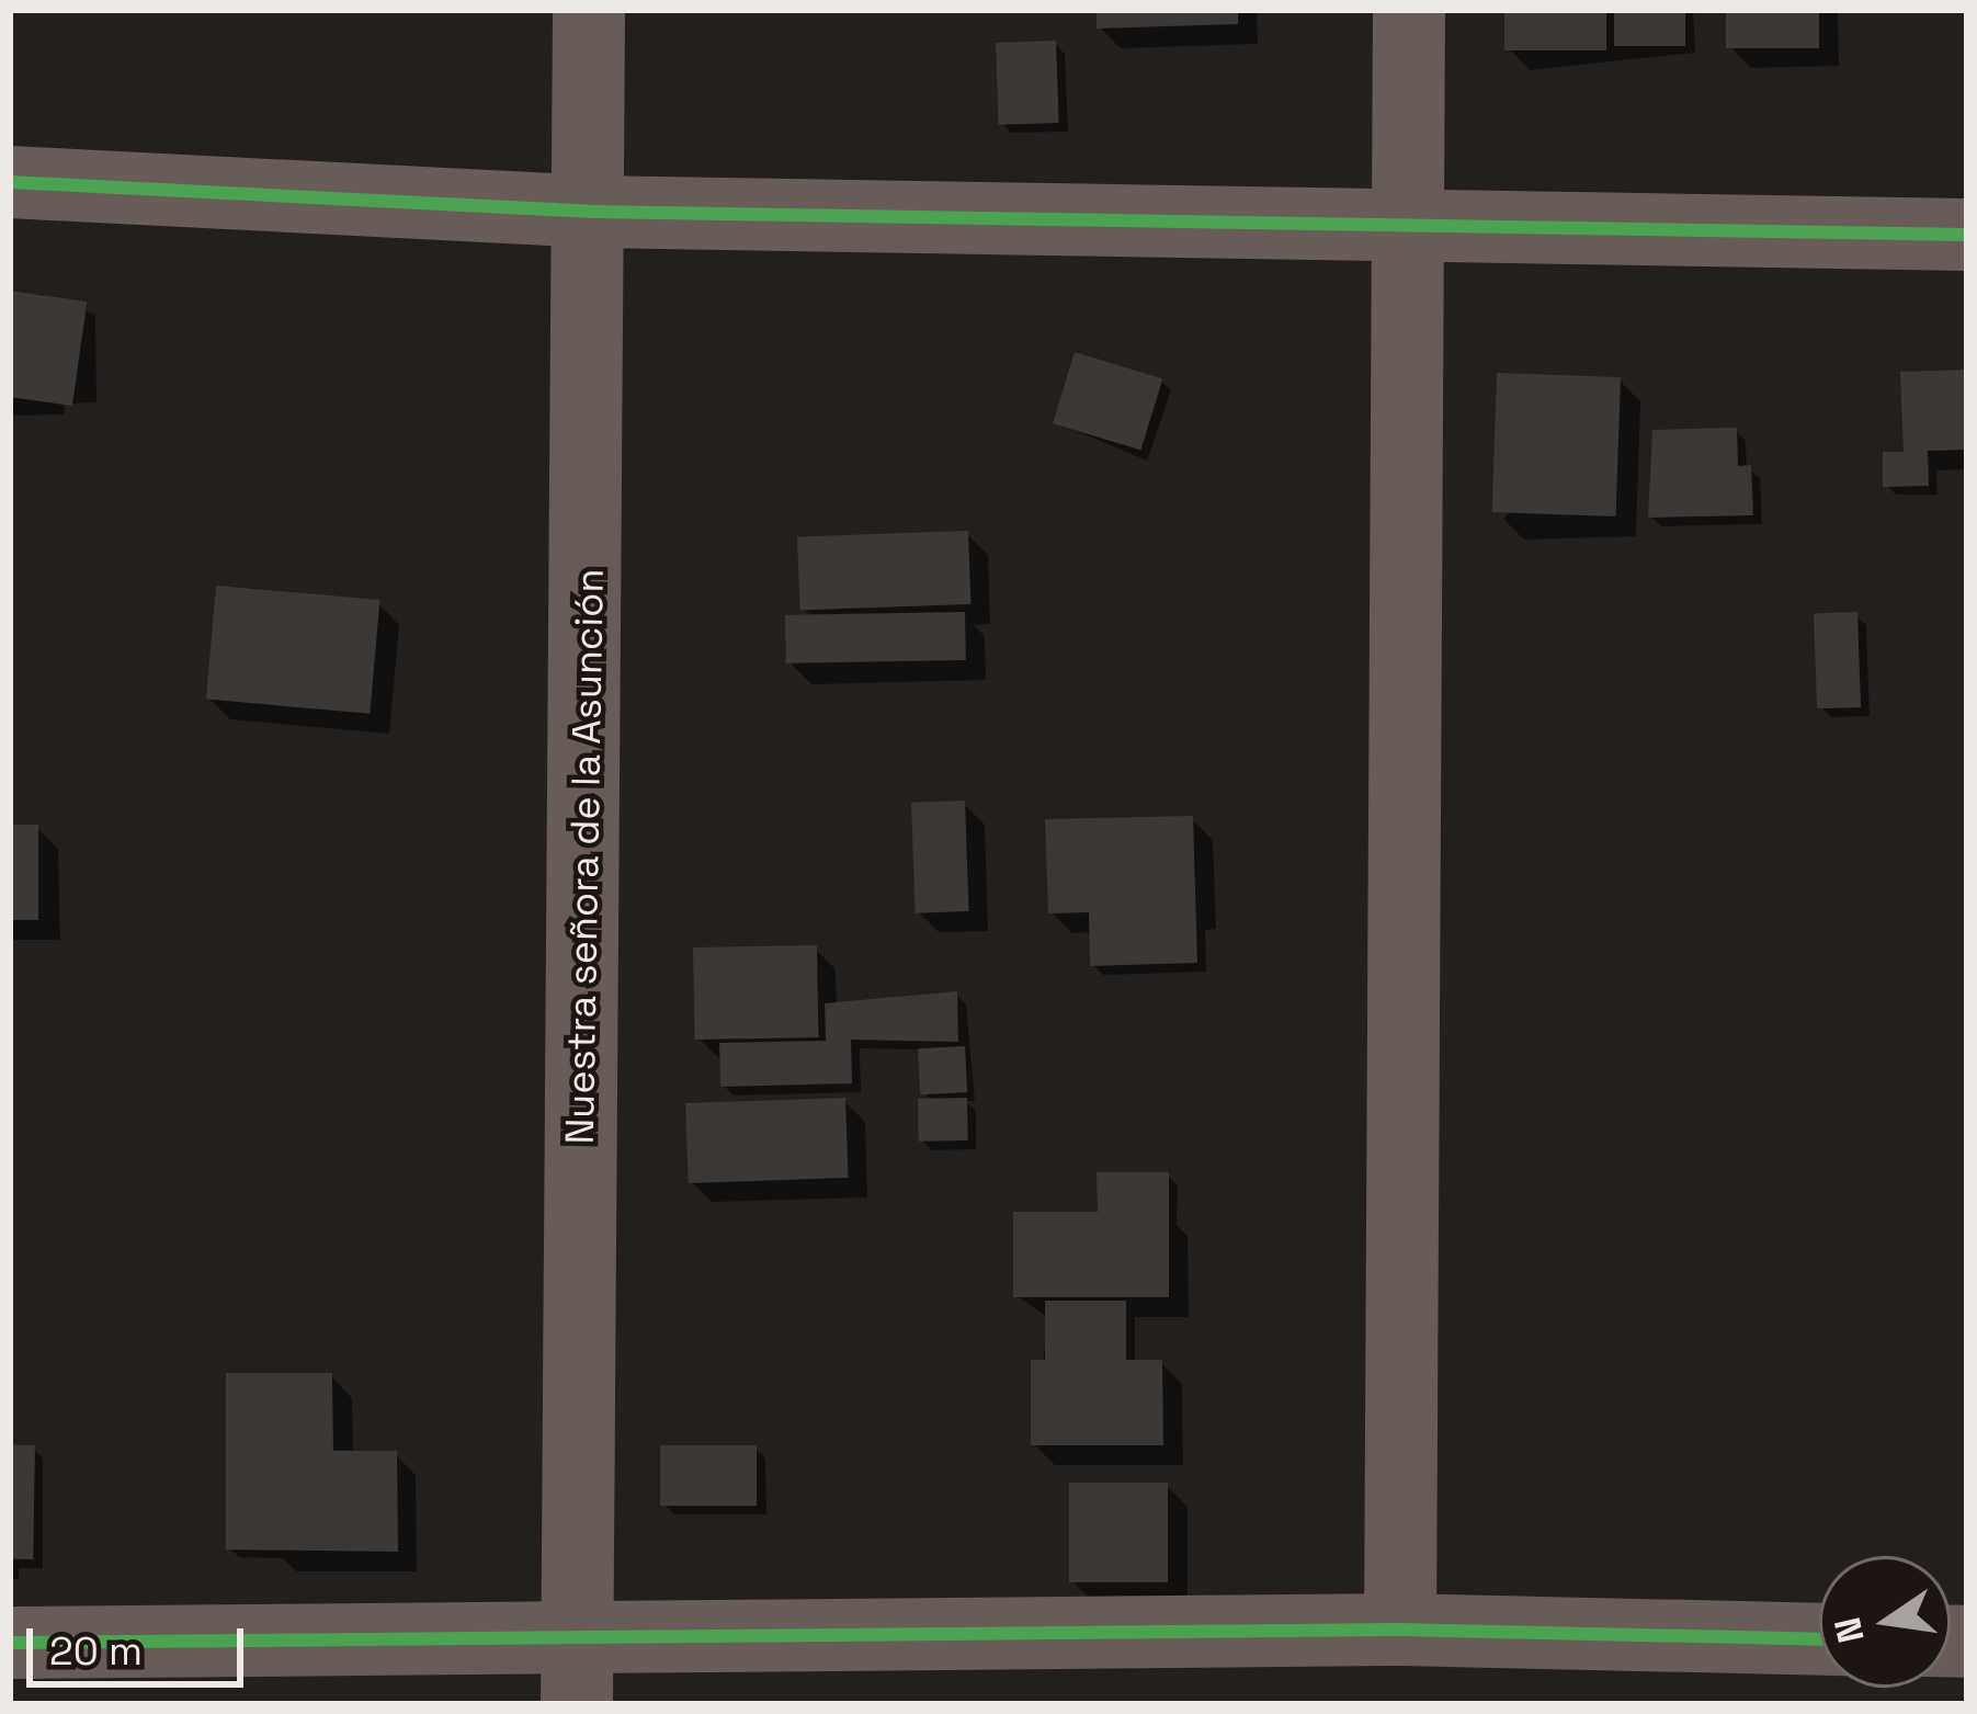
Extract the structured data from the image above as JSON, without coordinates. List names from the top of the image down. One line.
{"streets":{"street":["Nuestra señora de la Asunción"]},"scale_bar":"20 m","north":"left"}
